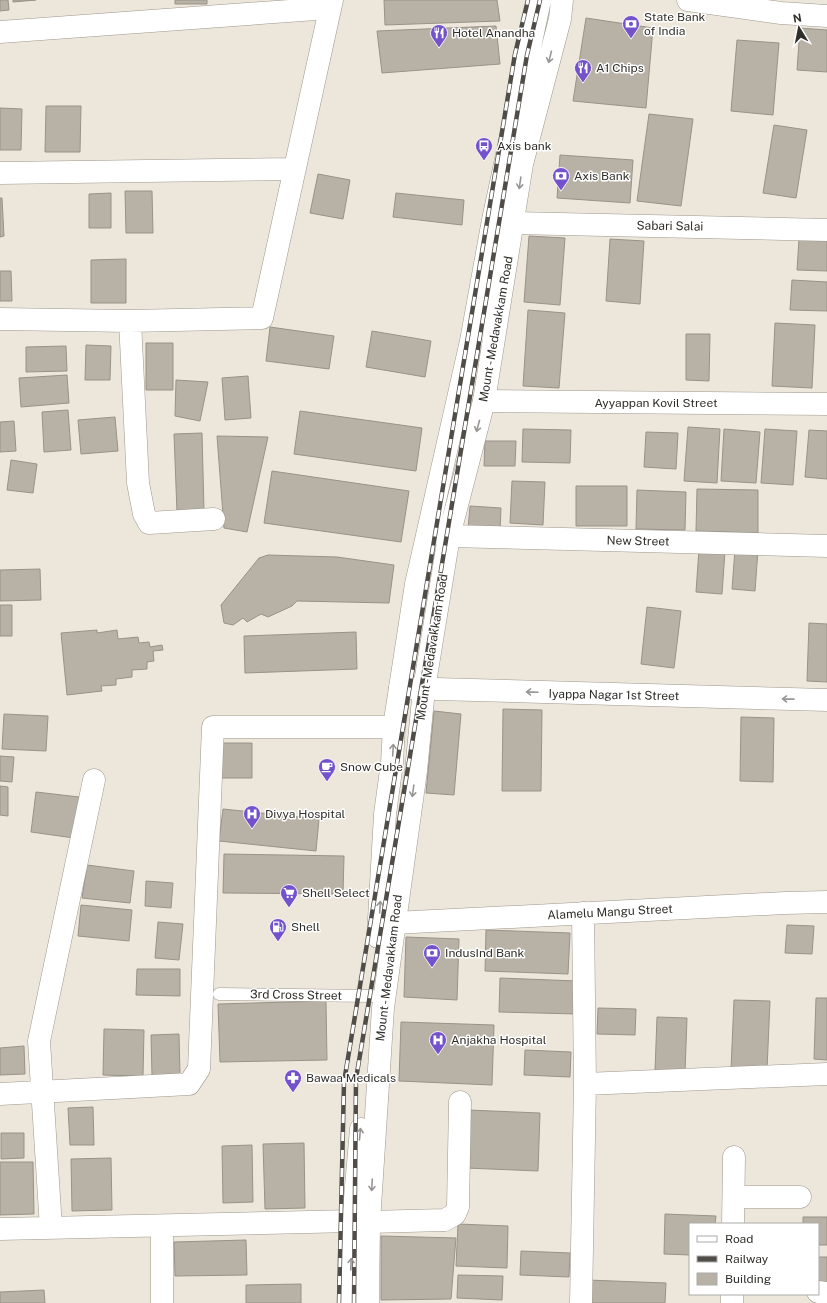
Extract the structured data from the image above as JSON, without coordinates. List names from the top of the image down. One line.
{"streets":{"street":["Sabari Salai","Mount - Medavakkam Road","Ayyappan Kovil Street","New Street","Iyappa Nagar 1st Street","Alamelu Mangu Street"],"lane":["3rd Cross Street"]},"crossings":[["Sabari Salai","Mount - Medavakkam Road"],["Mount - Medavakkam Road","Ayyappan Kovil Street"],["Mount - Medavakkam Road","New Street"],["Mount - Medavakkam Road","Iyappa Nagar 1st Street"],["Mount - Medavakkam Road","Alamelu Mangu Street"],["Mount - Medavakkam Road","3rd Cross Street"]],"one_way":["Iyappa Nagar 1st Street"],"places":{"bank":["State Bank of India","Axis Bank","IndusInd Bank"],"restaurant":["Hotel Anandha","A1 Chips"],"bus stop":["Axis bank"],"cafe":["Snow Cube"],"hospital":["Divya Hospital","Anjakha Hospital"],"supermarket":["Shell Select"],"fuel station":["Shell"],"pharmacy":["Bawaa Medicals"]},"legend":["Road","Railway","Building"],"north":"top"}
